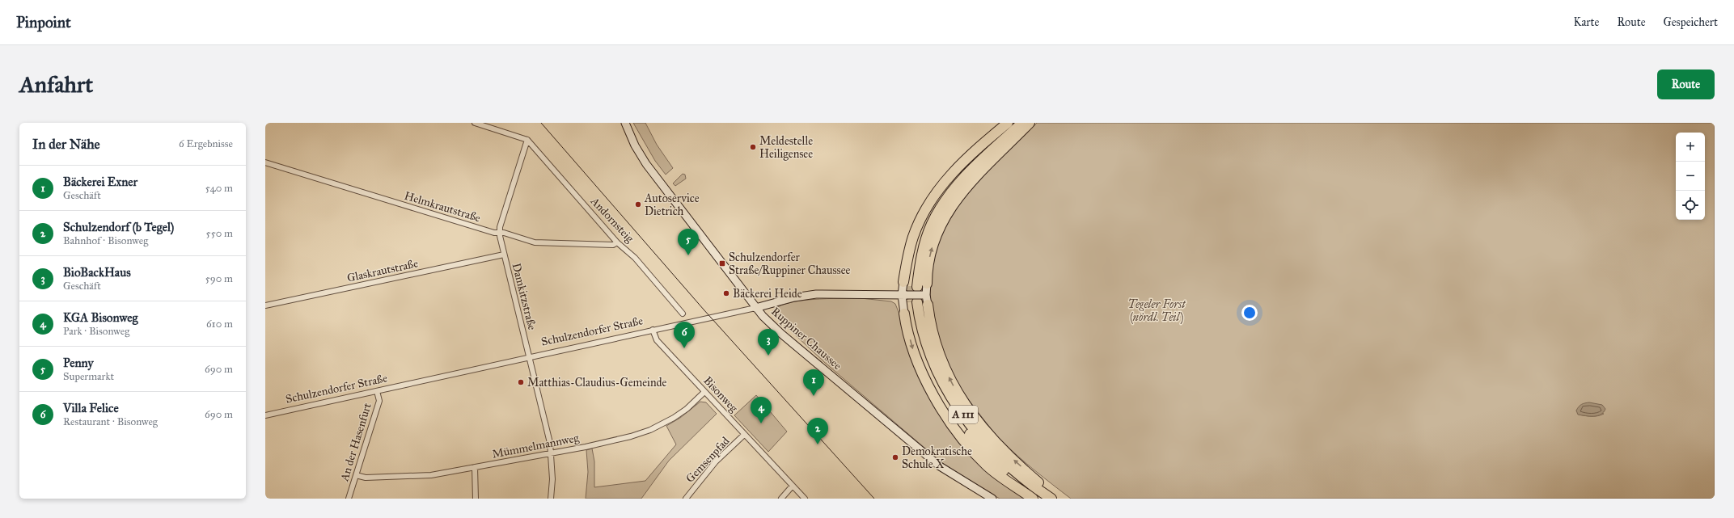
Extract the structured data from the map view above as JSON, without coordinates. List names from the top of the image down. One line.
{"streets":{"highway":["A 111"],"main road":["Schulzendorfer Straße","Ruppiner Chaussee"],"street":["Helmkrautstraße","Andornsteig","Glaskrautstraße","Damkitzstraße","Bisonweg","An der Hasenfurt","Mümmelmannweg","Gemsenpfad"]},"crossings":[["Helmkrautstraße","Andornsteig"],["Helmkrautstraße","Damkitzstraße"],["Andornsteig","Damkitzstraße"],["Glaskrautstraße","Damkitzstraße"],["Damkitzstraße","Schulzendorfer Straße"],["Damkitzstraße","Mümmelmannweg"],["Schulzendorfer Straße","Ruppiner Chaussee"],["Schulzendorfer Straße","Bisonweg"],["Schulzendorfer Straße","A 111"],["Schulzendorfer Straße","An der Hasenfurt"],["Bisonweg","Mümmelmannweg"],["Bisonweg","Gemsenpfad"],["An der Hasenfurt","Mümmelmannweg"]],"parks":["Tegeler Forst (nördl. Teil)"],"places":{"other":["Meldestelle Heiligensee","Autoservice Dietrich","Bäckerei Heide","Matthias-Claudius-Gemeinde","Demokratische Schule X"],"transit":["Schulzendorfer Straße/Ruppiner Chaussee"]},"page":{"header":"Pinpoint","nav":["Karte","Route","Gespeichert"],"buttons":"Route","title":"Anfahrt","heading":["In der Nähe","6 Ergebnisse"],"map_buttons":["+","−"],"list":[{"mark":"1","name":"Bäckerei Exner","note":"Geschäft","value":"540 m"},{"mark":"2","name":"Schulzendorf (b Tegel)","note":"Bahnhof · Bisonweg","value":"550 m"},{"mark":"3","name":"BioBackHaus","note":"Geschäft","value":"590 m"},{"mark":"4","name":"KGA Bisonweg","note":"Park · Bisonweg","value":"610 m"},{"mark":"5","name":"Penny","note":"Supermarkt","value":"690 m"},{"mark":"6","name":"Villa Felice","note":"Restaurant · Bisonweg","value":"690 m"}],"pins":["5","6","3","1","4","2"]}}
